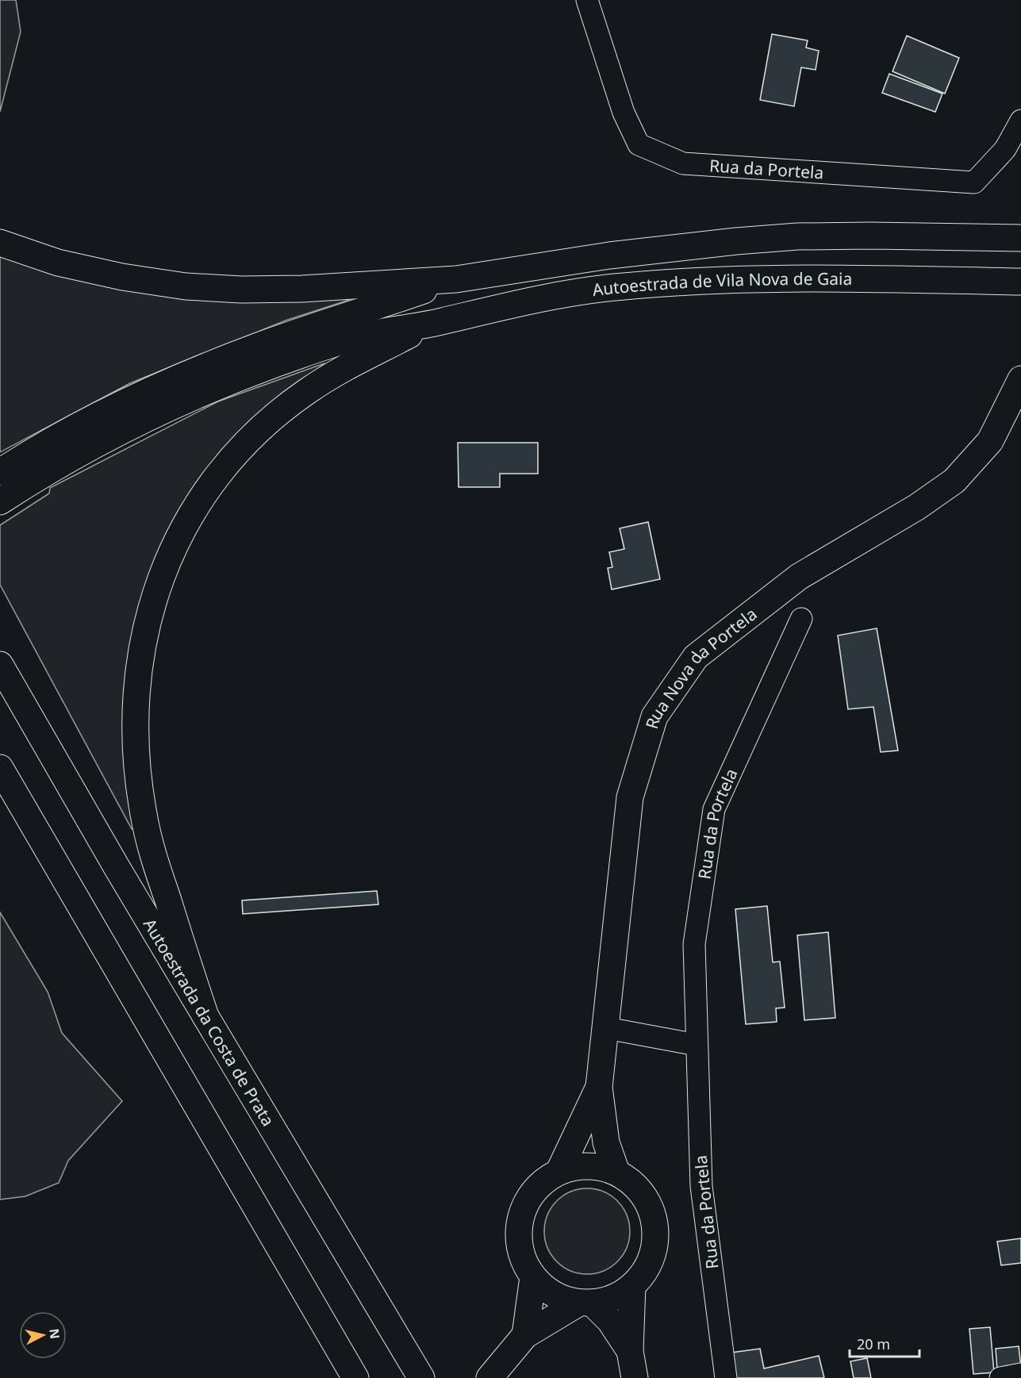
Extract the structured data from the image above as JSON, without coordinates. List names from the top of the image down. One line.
{"streets":{"main road":["Autoestrada de Vila Nova de Gaia","Rua Nova da Portela","Autoestrada da Costa de Prata"],"street":["Rua da Portela"]},"scale_bar":"20 m","north":"right"}
